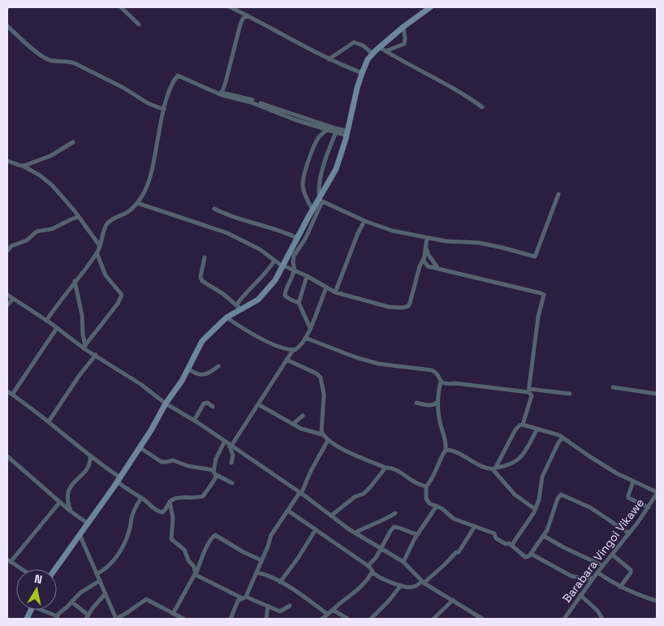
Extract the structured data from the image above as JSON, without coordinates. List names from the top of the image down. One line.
{"streets":{"street":["Barabara Vingoi Vikawe"]},"north":"top"}
